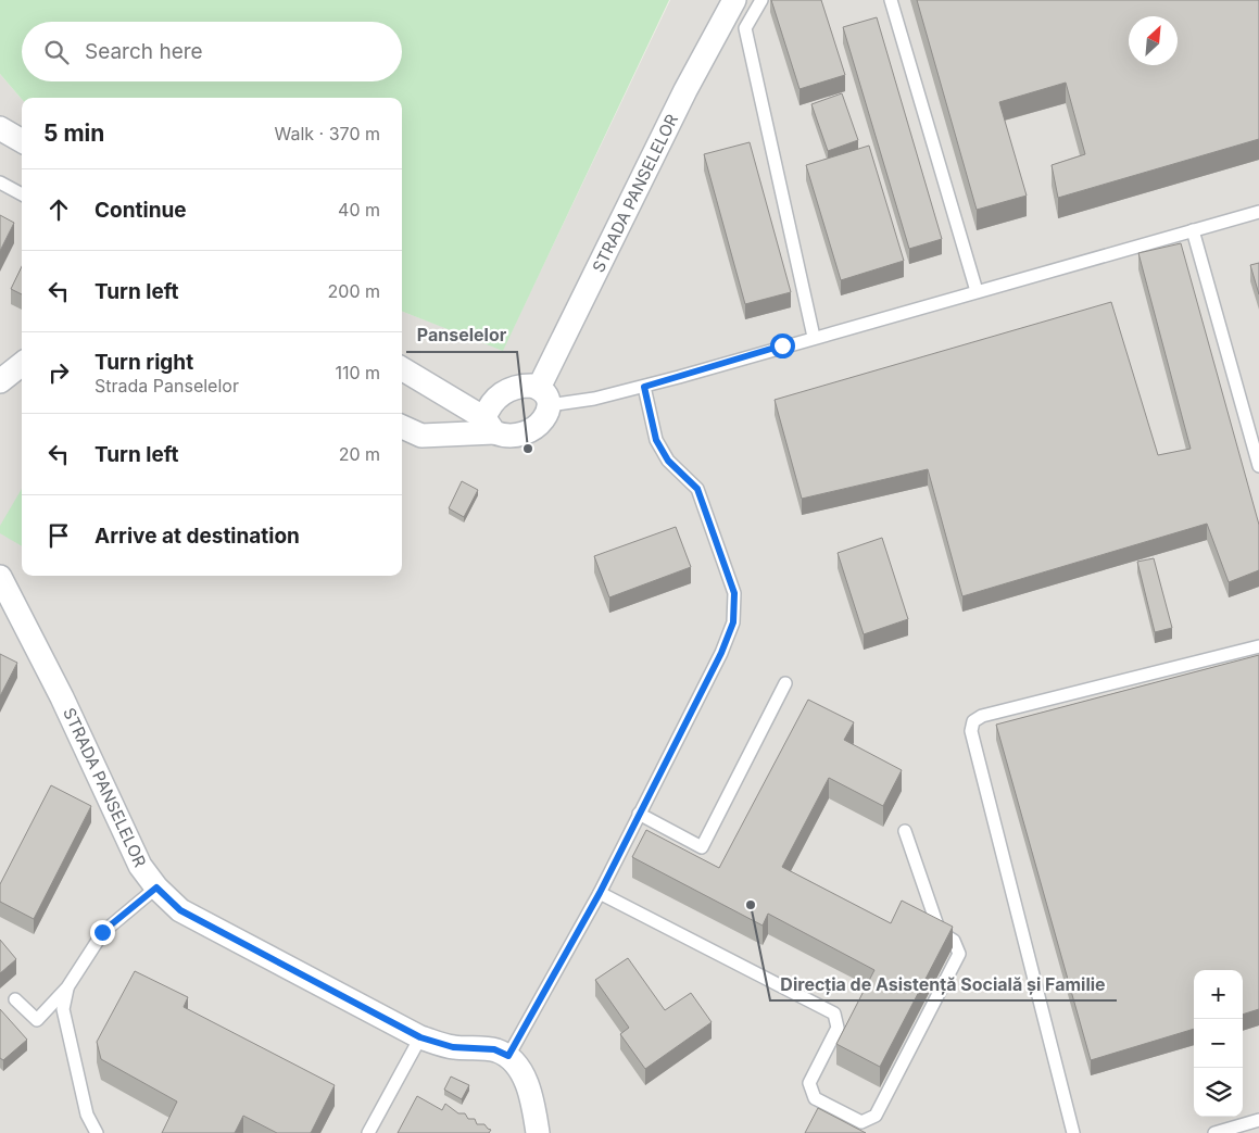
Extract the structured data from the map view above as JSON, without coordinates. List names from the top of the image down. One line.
{"streets":{"street":["STRADA PANSELELOR"]},"places":["Panselelor","Direcția de Asistență Socială și Familie"],"north":"top right","page":{"search":"Search here","heading":["5 min","Walk · 370 m"],"list":[["Continue","40 m"],["Turn left","200 m"],["Turn right","Strada Panselelor","110 m"],["Turn left","20 m"],"Arrive at destination"],"map_buttons":["+","−"]}}
